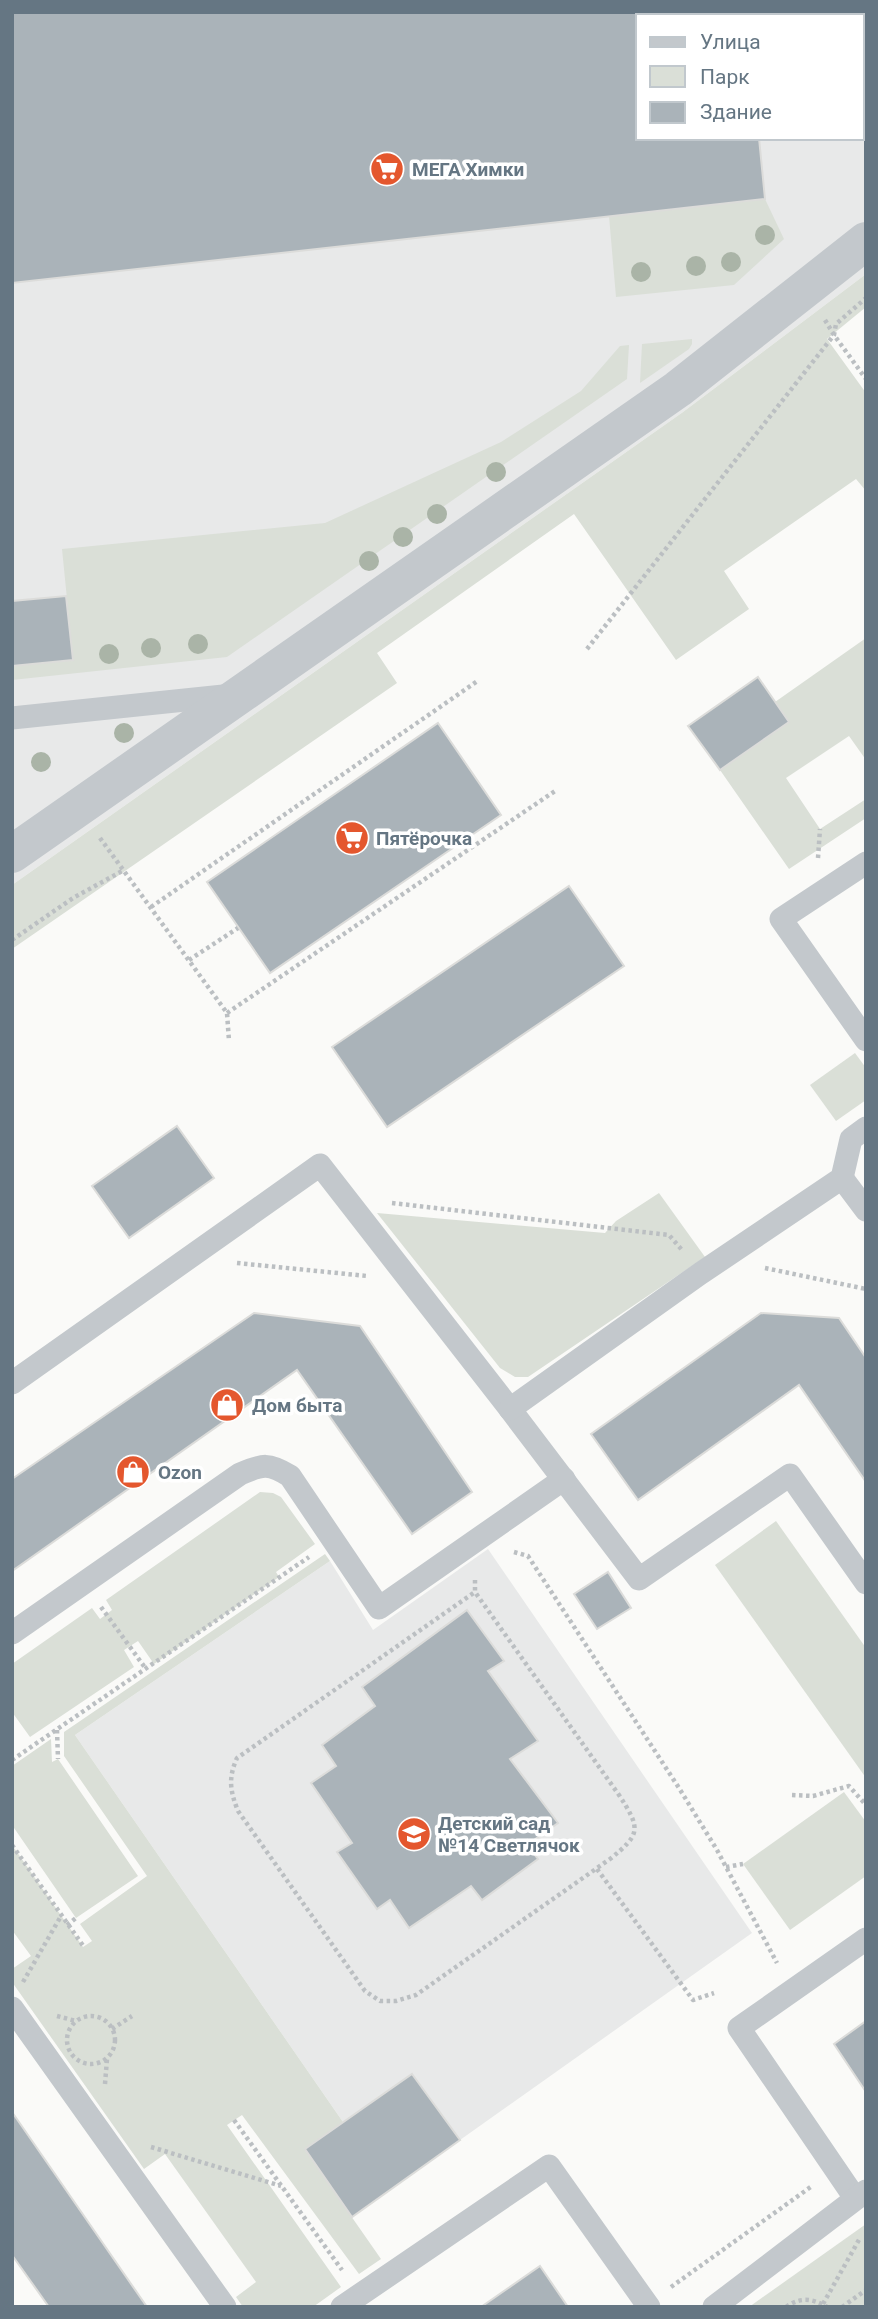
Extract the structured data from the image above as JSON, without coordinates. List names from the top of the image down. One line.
{"places":{"supermarket":["МЕГА Химки","Пятёрочка"],"shop":["Дом быта","Ozon"],"school or university":["Детский сад №14 Светлячок"]},"legend":["Улица","Парк","Здание"]}
